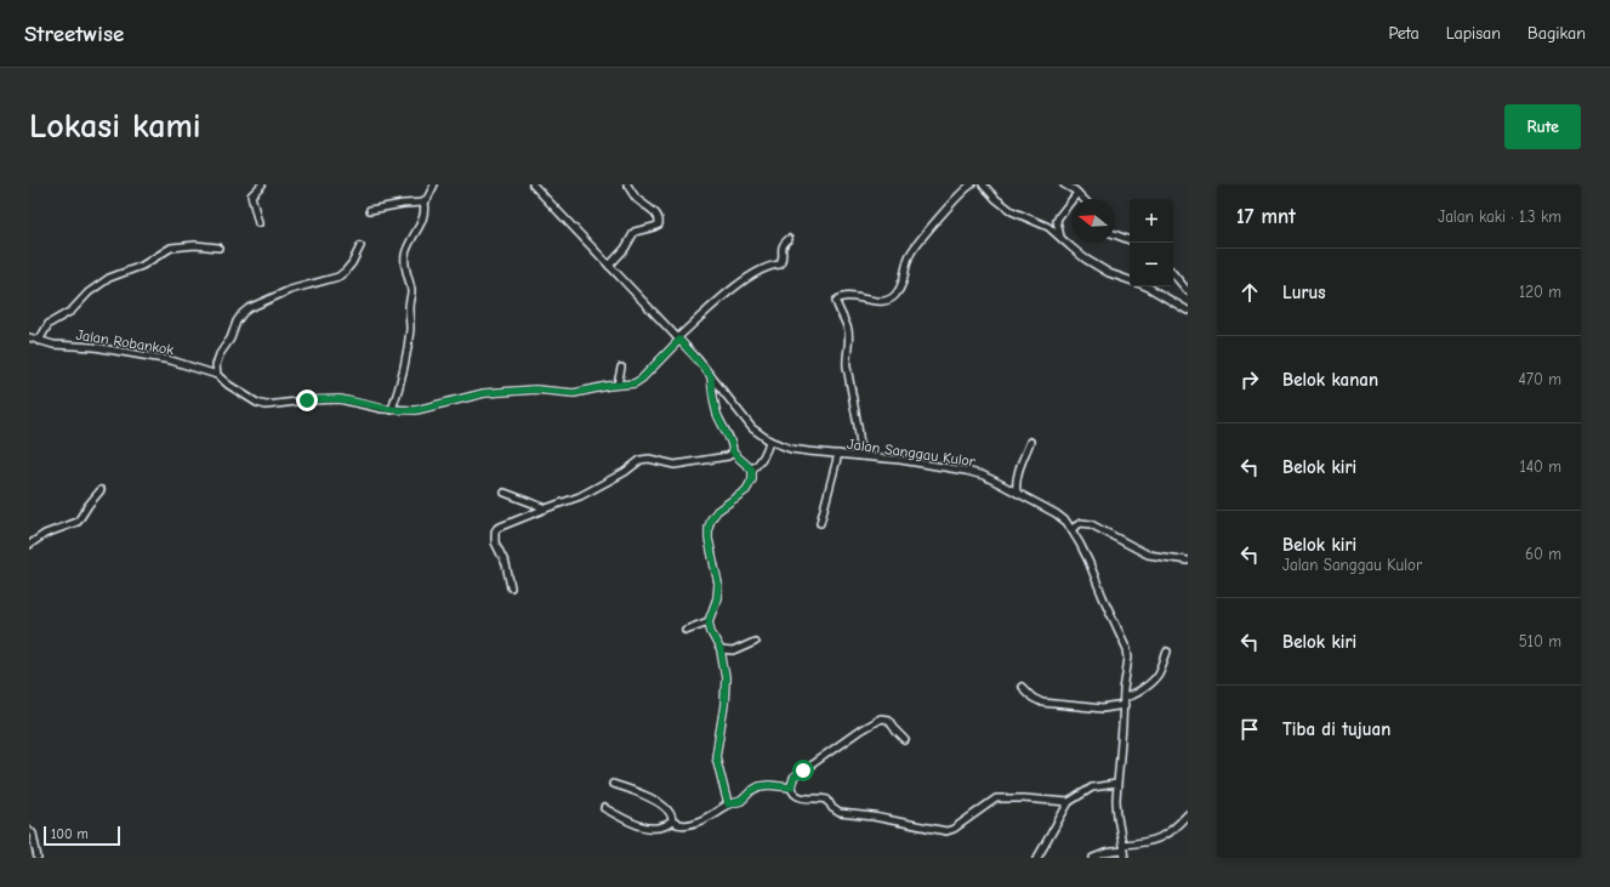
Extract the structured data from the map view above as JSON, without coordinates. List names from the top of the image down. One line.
{"streets":{"street":["Jalan Robankok","Jalan Sanggau Kulor"]},"scale_bar":"100 m","north":"left","page":{"header":"Streetwise","nav":["Peta","Lapisan","Bagikan"],"buttons":"Rute","title":"Lokasi kami","heading":["17 mnt","Jalan kaki · 1.3 km"],"map_buttons":["+","−"],"list":[["Lurus","120 m"],["Belok kanan","470 m"],["Belok kiri","140 m"],["Belok kiri","Jalan Sanggau Kulor","60 m"],["Belok kiri","510 m"],"Tiba di tujuan"],"scale":"100 m"}}
